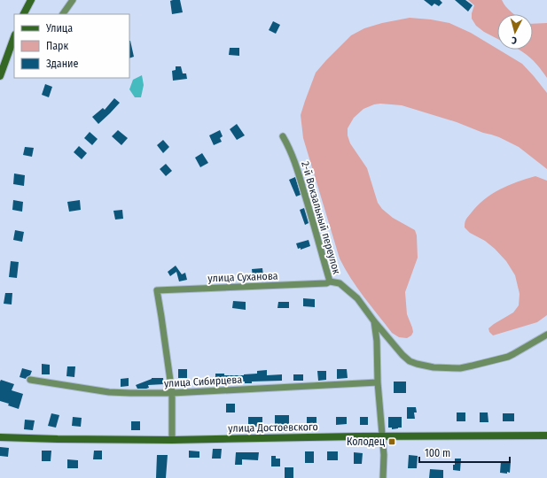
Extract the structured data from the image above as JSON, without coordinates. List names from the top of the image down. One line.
{"streets":{"main road":["улица Достоевского"],"street":["2-й Вокзальный переулок","улица Суханова","улица Сибирцева"]},"crossings":[["2-й Вокзальный переулок","улица Суханова"],["улица Суханова","улица Сибирцева"]],"places":{"transit":["Колодец"]},"legend":["Улица","Парк","Здание"],"scale_bar":"100 m","north":"bottom"}
